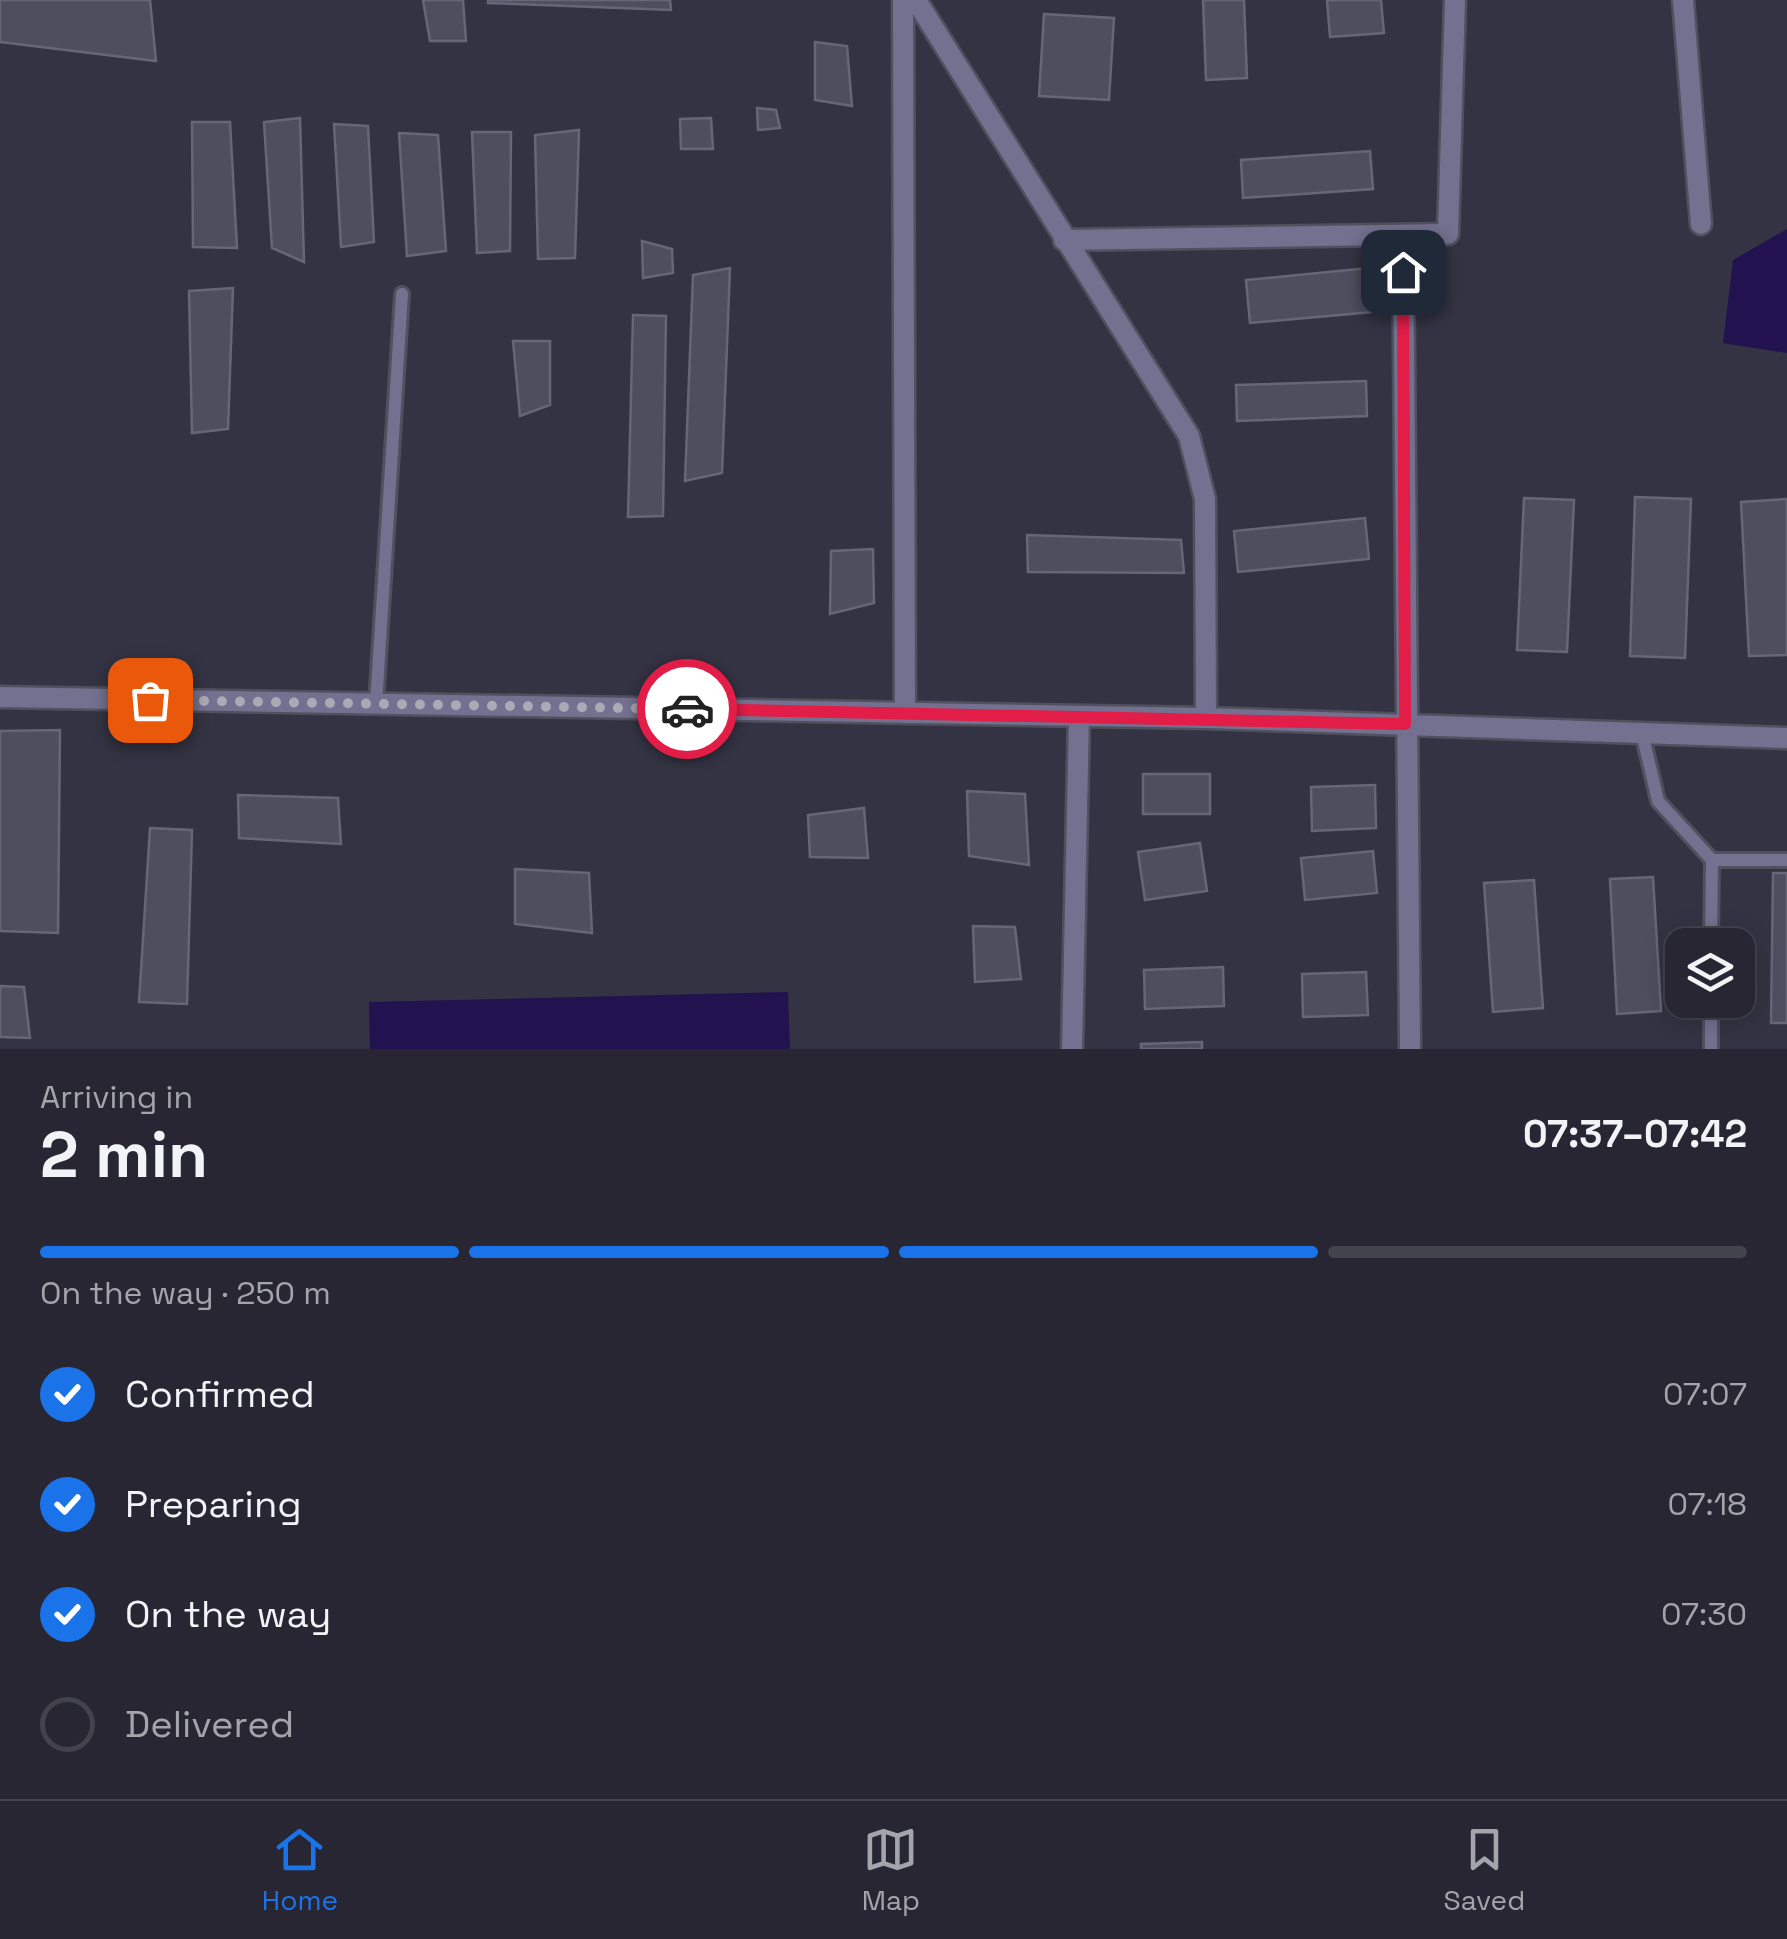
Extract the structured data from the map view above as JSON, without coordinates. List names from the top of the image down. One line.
{"page":{"heading":["2 min","Arriving in","07:37–07:42"],"bar":"On the way · 250 m","list":[["Confirmed","07:07"],["Preparing","07:18"],["On the way","07:30"],"Delivered"],"tabs":["Home","Map","Saved"]}}
